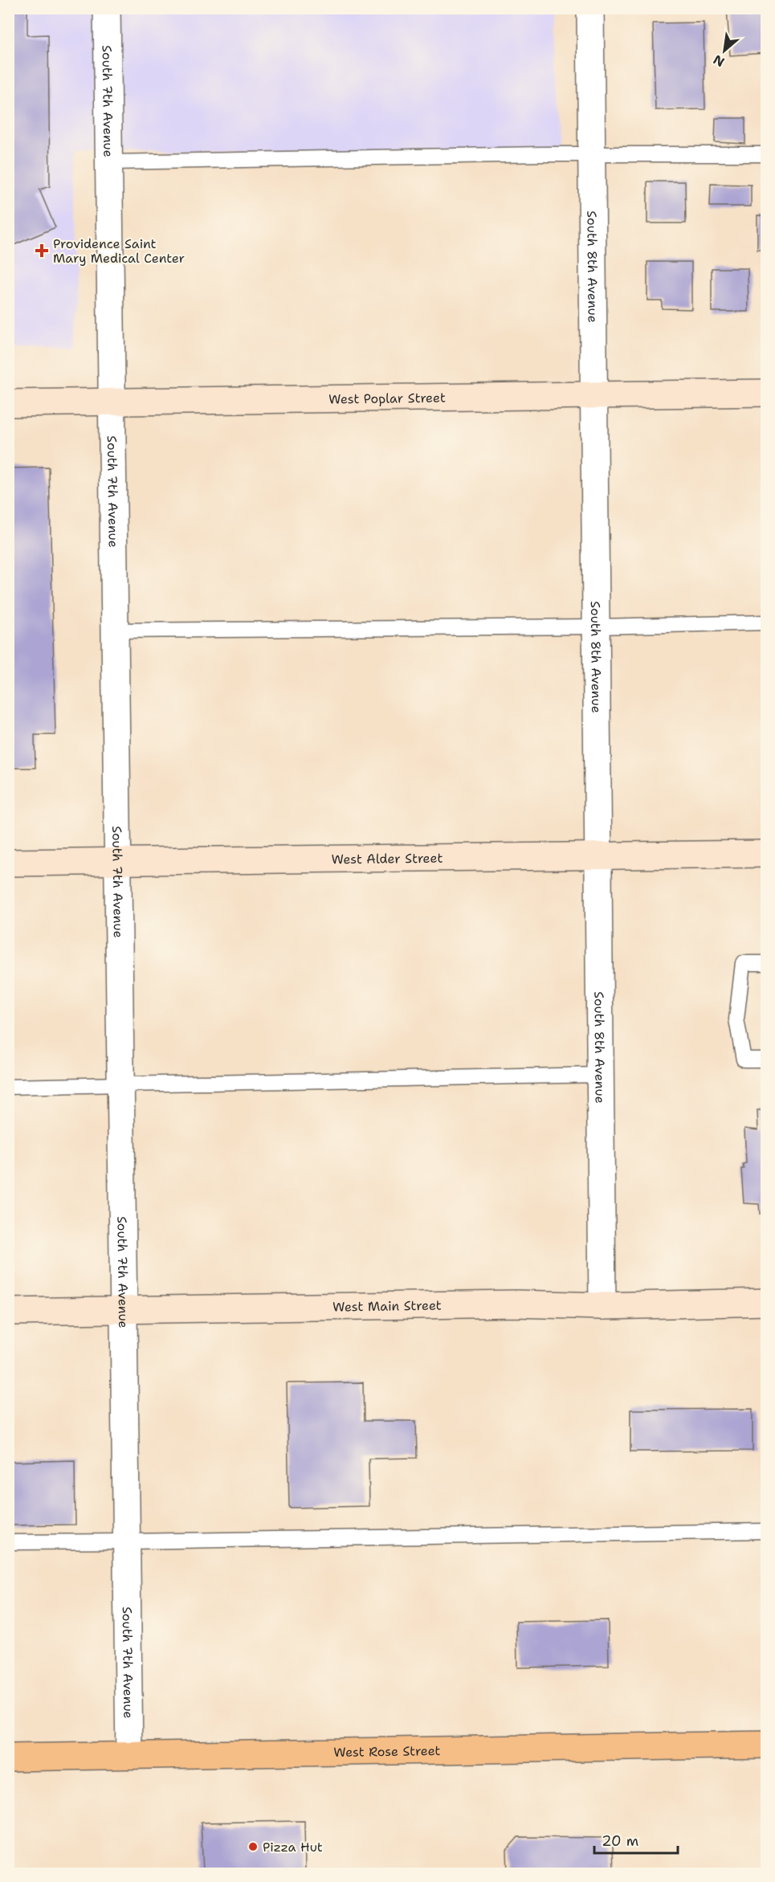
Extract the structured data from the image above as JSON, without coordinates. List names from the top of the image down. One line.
{"streets":{"main road":["West Poplar Street","West Alder Street","West Main Street","West Rose Street"],"street":["South 7th Avenue","South 8th Avenue"]},"crossings":[["South 7th Avenue","West Poplar Street"],["South 7th Avenue","West Alder Street"],["South 7th Avenue","West Main Street"],["South 7th Avenue","West Rose Street"],["South 8th Avenue","West Poplar Street"],["South 8th Avenue","West Alder Street"],["South 8th Avenue","West Main Street"]],"places":{"health":["Providence Saint Mary Medical Center"],"other":["Pizza Hut"]},"scale_bar":"20 m","north":"bottom left"}
